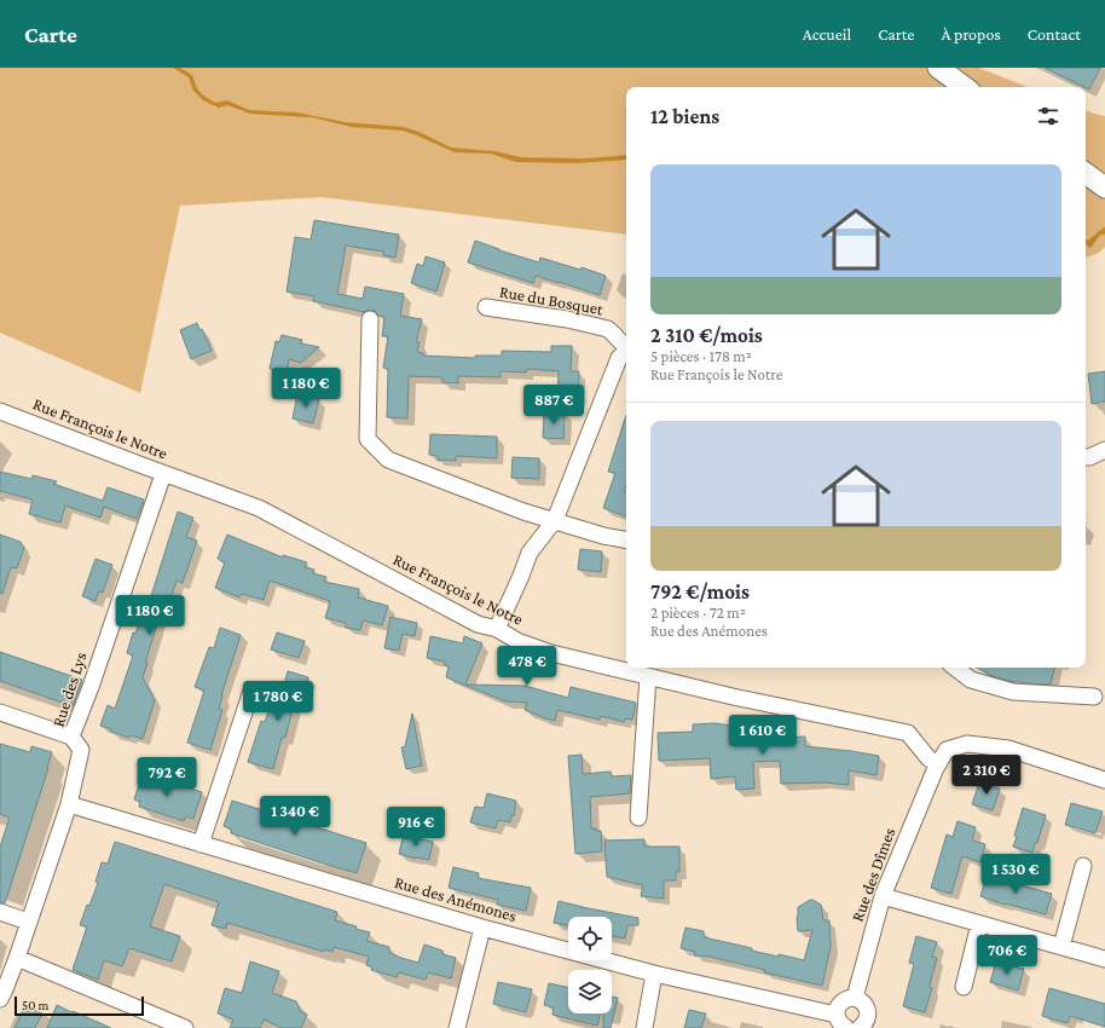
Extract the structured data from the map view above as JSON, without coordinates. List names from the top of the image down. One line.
{"streets":{"street":["Rue du Bosquet","Rue François le Notre","Rue des Lys","Rue des Dîmes","Rue des Anémones"]},"crossings":[["Rue François le Notre","Rue des Lys"],["Rue François le Notre","Rue des Dîmes"],["Rue des Lys","Rue des Anémones"]],"scale_bar":"50 m","page":{"header":"Carte","nav":["Accueil","Carte","À propos","Contact"],"heading":"12 biens","list":[{"name":"2 310 €/mois","note":"5 pièces · 178 m² · Rue François le Notre"},{"name":"792 €/mois","note":"2 pièces · 72 m² · Rue des Anémones"}],"price":["1 180 €","887 €","1 180 €","478 €","1 780 €","1 610 €","2 310 €","792 €","1 340 €","916 €","1 530 €","706 €"],"scale":"50 m"}}
